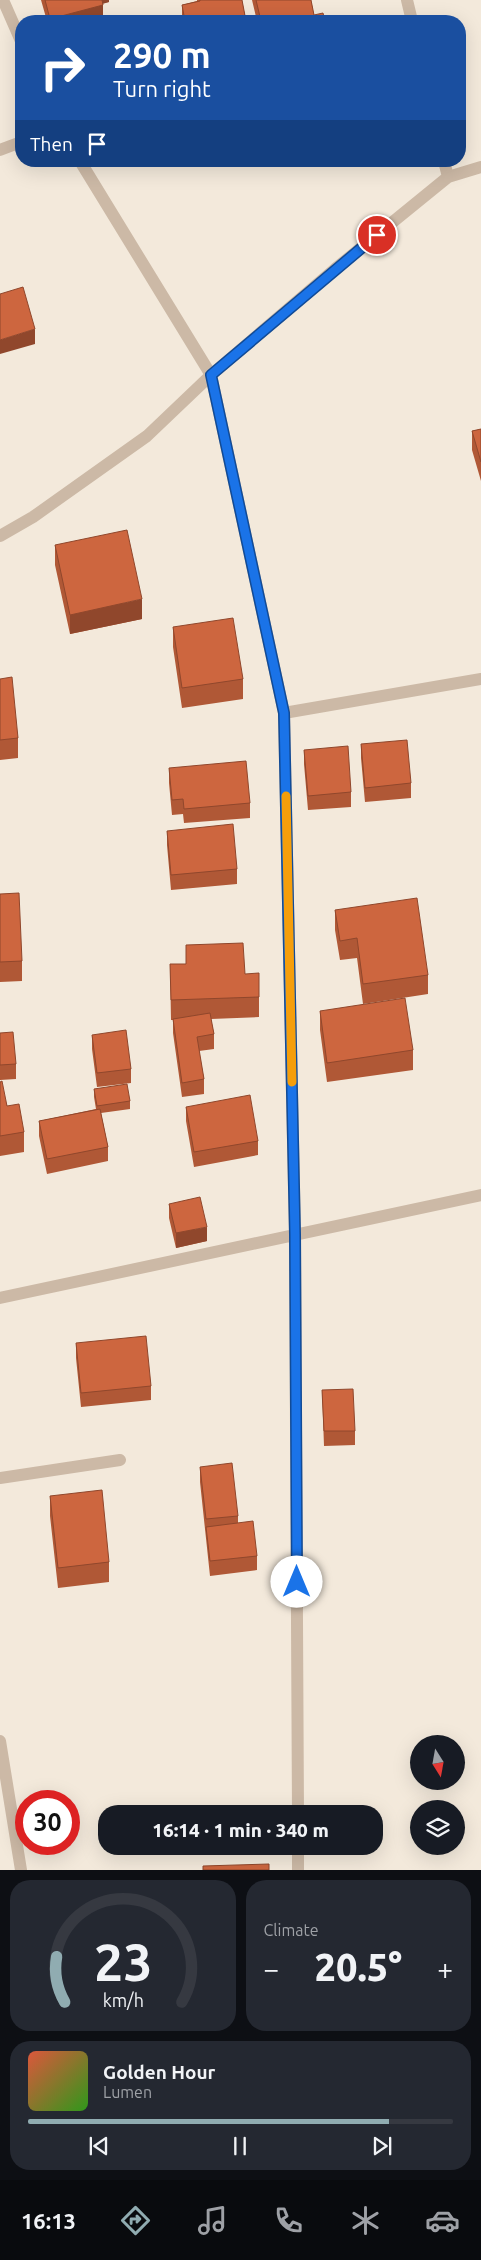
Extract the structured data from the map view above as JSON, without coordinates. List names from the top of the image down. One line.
{"north":"bottom","page":{"turn":["290 m","Turn right"],"then":"Then","limit":"30","trip":"16:14 · 1 min · 340 m","tile":"Climate","heat":["−","20.5°","+"],"song":["Golden Hour","Lumen"],"tabs":"16:13","gauge":["23","km/h"]}}
